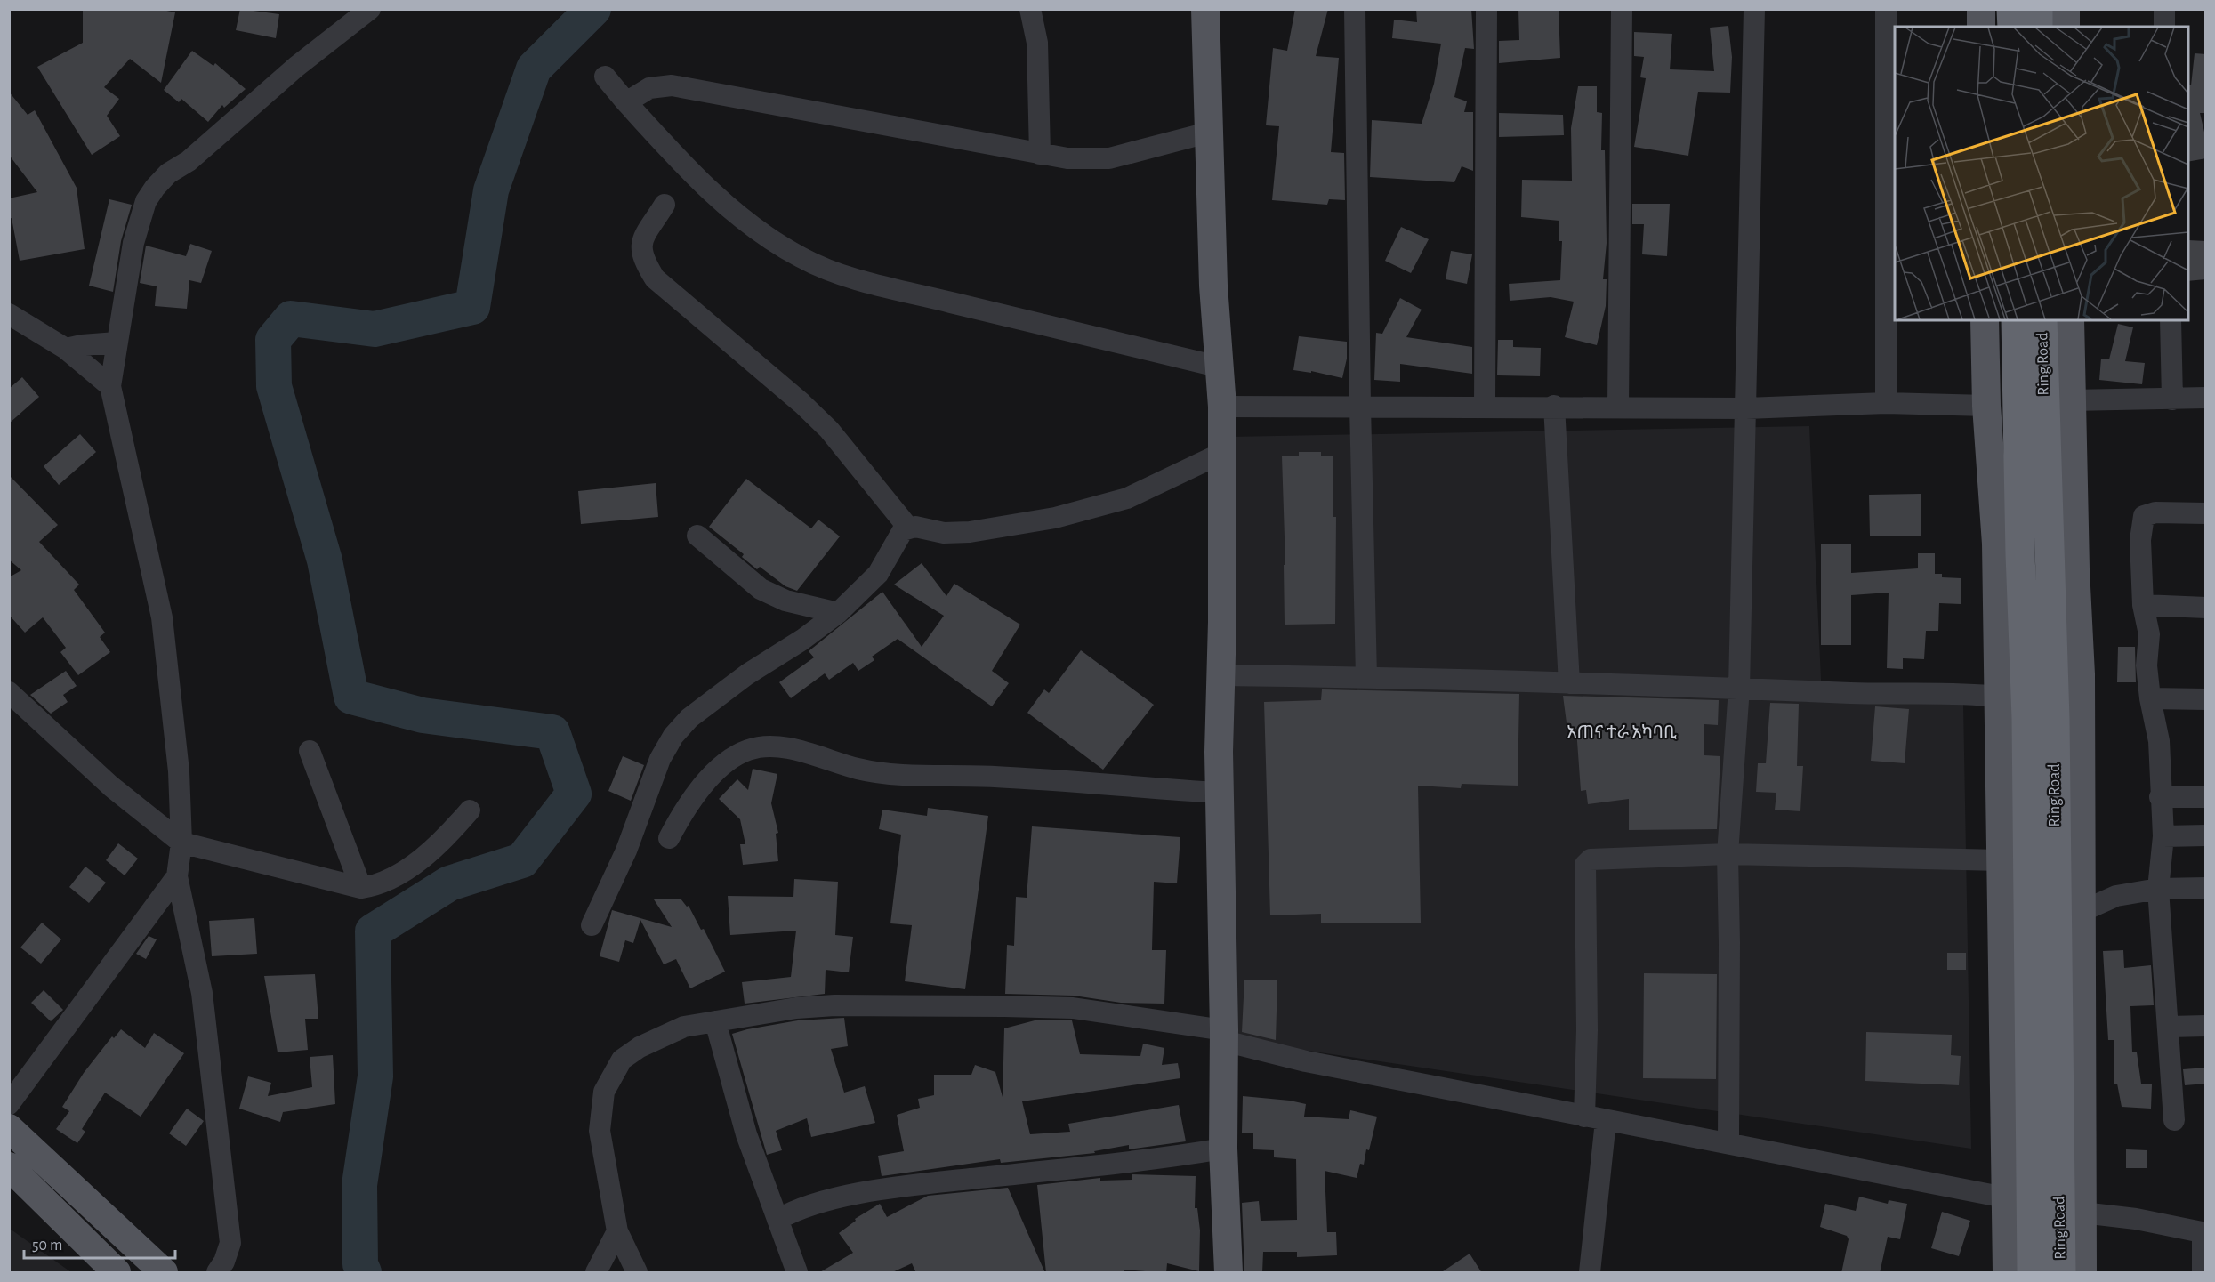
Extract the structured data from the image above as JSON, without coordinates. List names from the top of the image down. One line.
{"streets":{"highway":["Ring Road"]},"districts":["አጠና ተራ አካባቢ"],"scale_bar":"50 m"}
